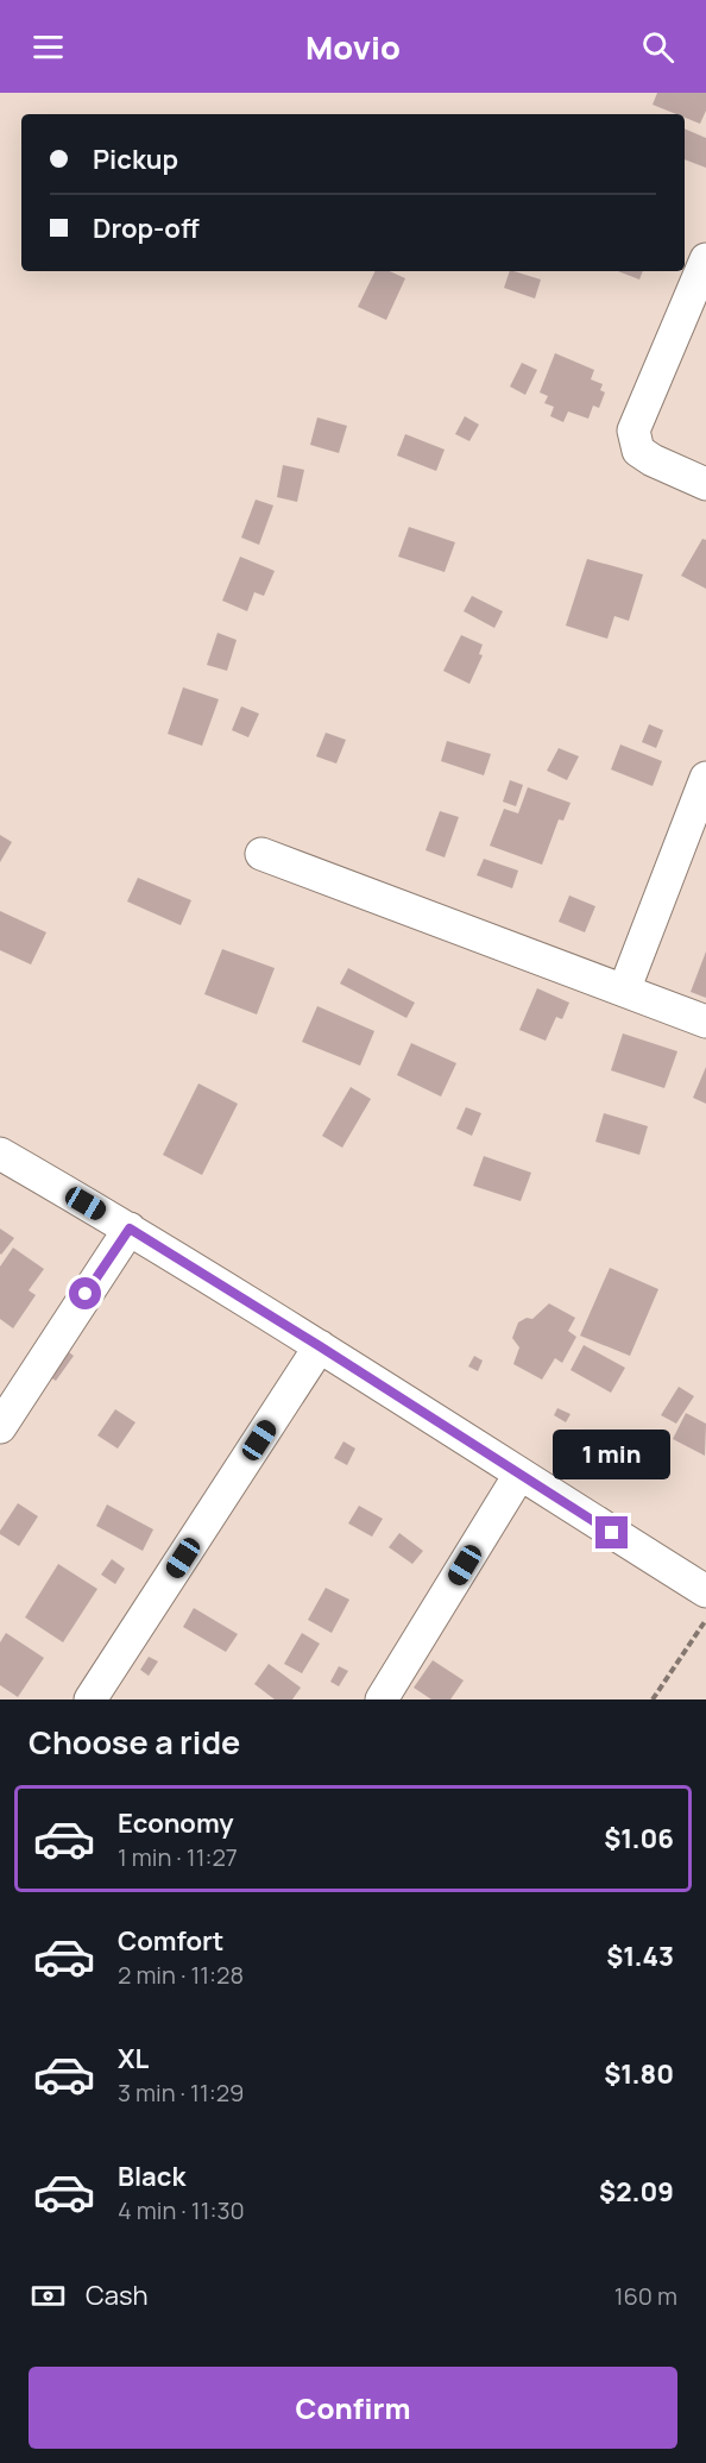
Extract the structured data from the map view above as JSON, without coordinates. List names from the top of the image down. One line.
{"page":{"header":"Movio","banner":["Pickup","Drop-off"],"bubble":"1 min","heading":"Choose a ride","list":[{"name":"Economy","note":"1 min · 11:27","value":"$1.06"},{"name":"Comfort","note":"2 min · 11:28","value":"$1.43"},{"name":"XL","note":"3 min · 11:29","value":"$1.80"},{"name":"Black","note":"4 min · 11:30","value":"$2.09"}],"pay":["Cash","160 m"],"buttons":"Confirm"}}
